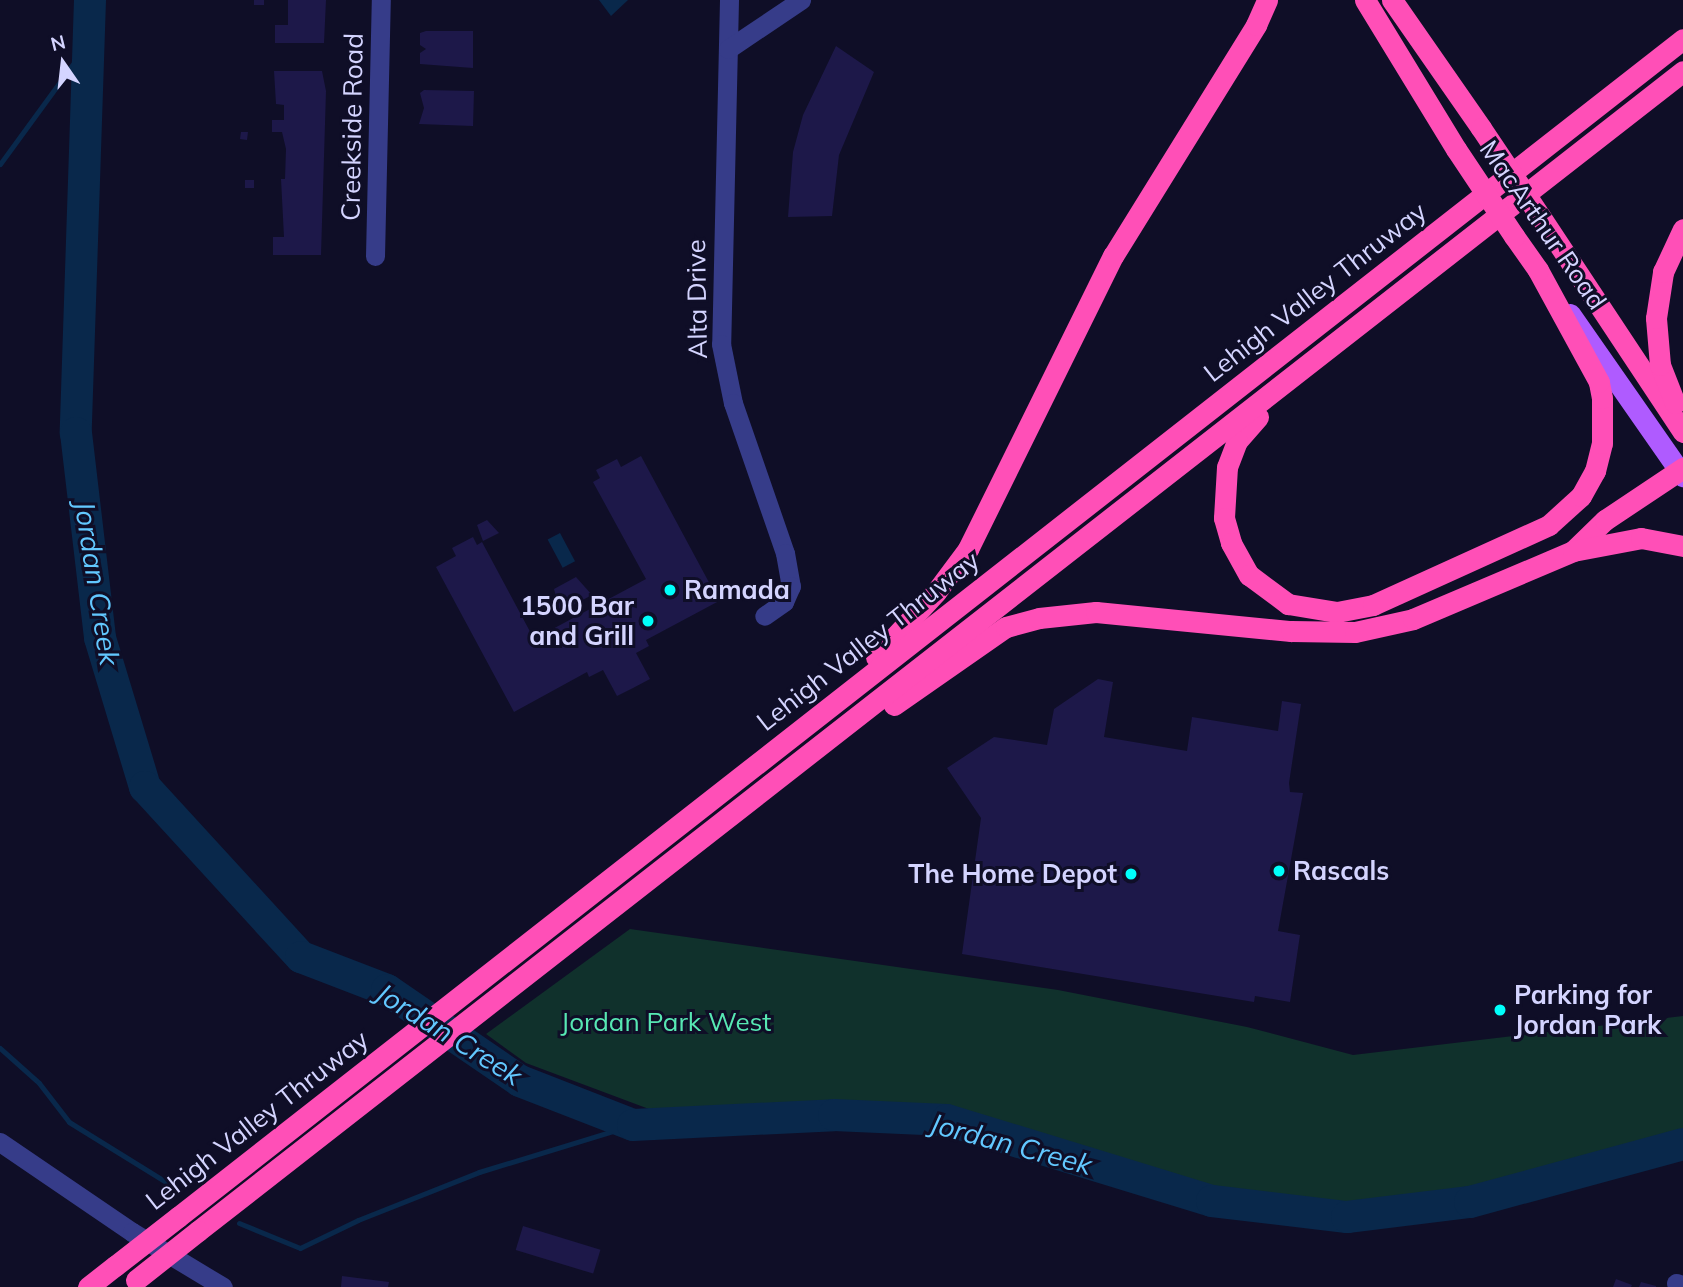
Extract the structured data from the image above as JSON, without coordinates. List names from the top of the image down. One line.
{"streets":{"highway":["MacArthur Road","Lehigh Valley Thruway"],"street":["Creekside Road","Alta Drive"]},"water":["Jordan Creek"],"parks":["Jordan Park West"],"places":["Ramada","1500 Bar and Grill","Rascals","The Home Depot","Parking for Jordan Park"],"north":"top"}
